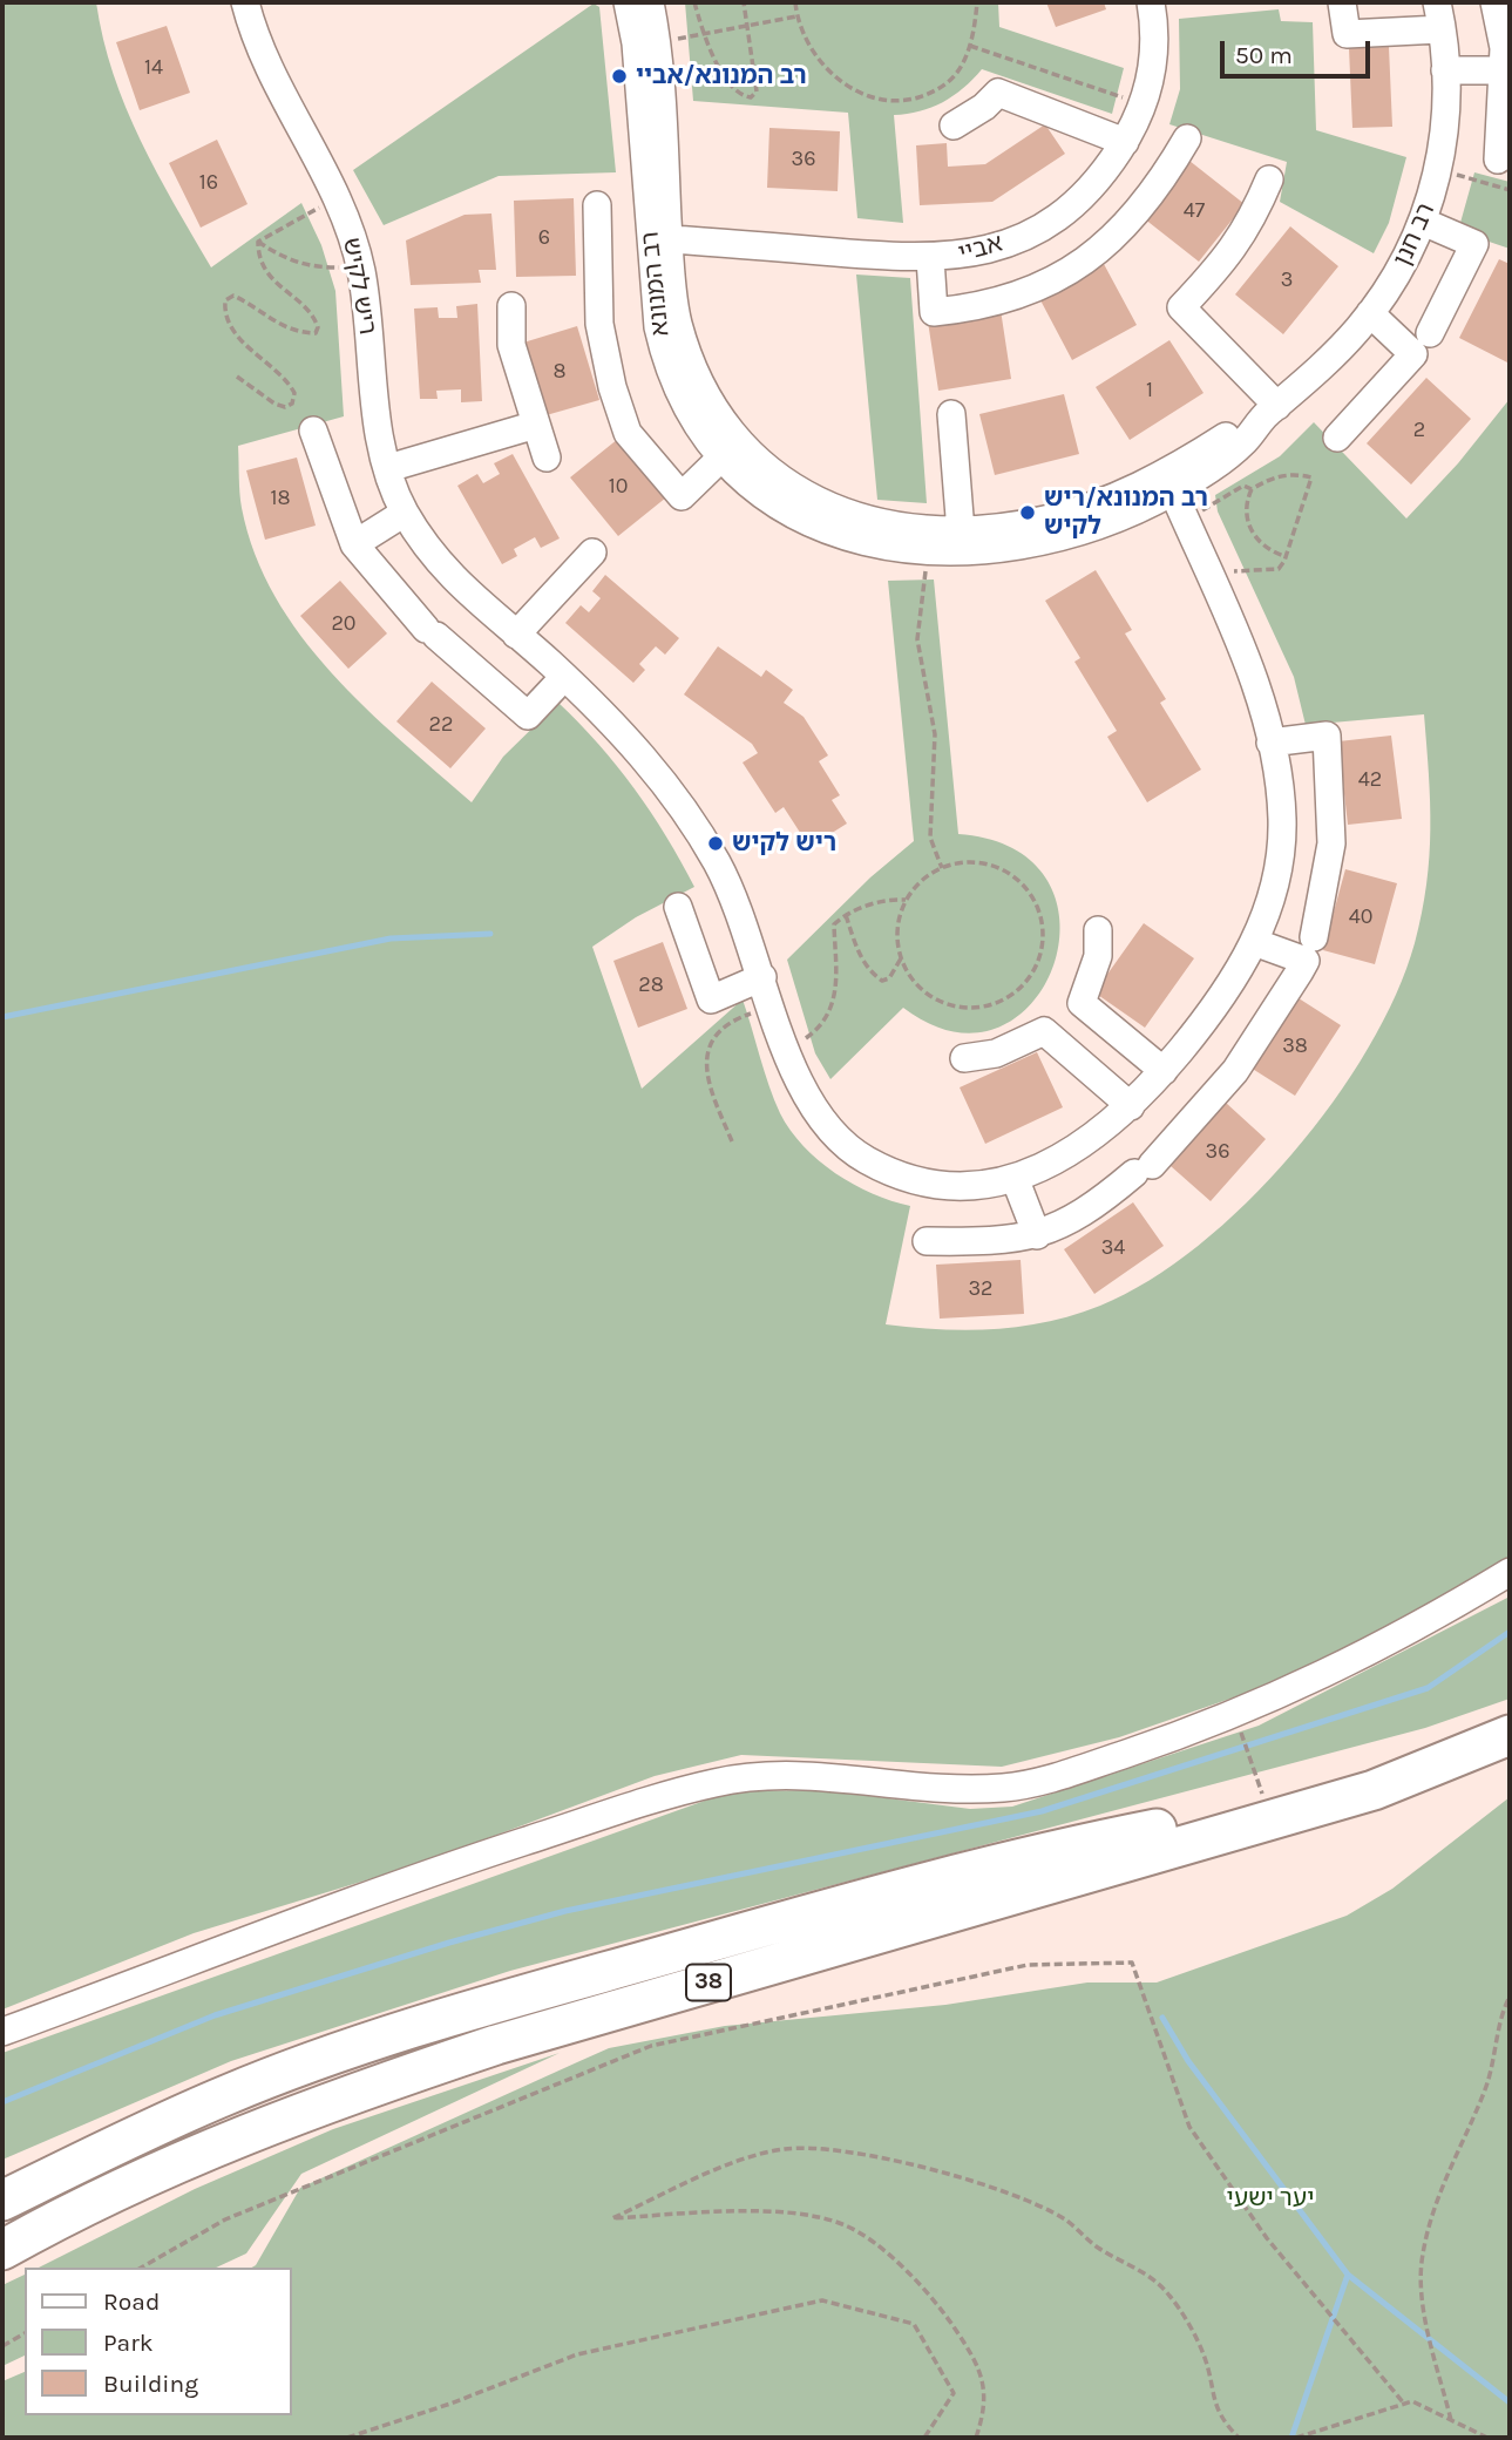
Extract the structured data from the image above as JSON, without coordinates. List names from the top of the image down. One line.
{"streets":{"highway":["38"],"street":["רב חנן","אביי","רב המנונא","ריש לקיש"]},"crossings":[["רב חנן","רב המנונא"],["רב חנן","ריש לקיש"],["אביי","רב המנונא"],["רב המנונא","ריש לקיש"]],"parks":["יער ישעי"],"places":["רב המנונא/אביי","רב המנונא/ריש לקיש","ריש לקיש"],"house_numbers":["14","36","16","47","6","3","8","1","2","10","18","20","22","42","40","28","38","36","34","32"],"legend":["Road","Park","Building"],"scale_bar":"50 m"}
